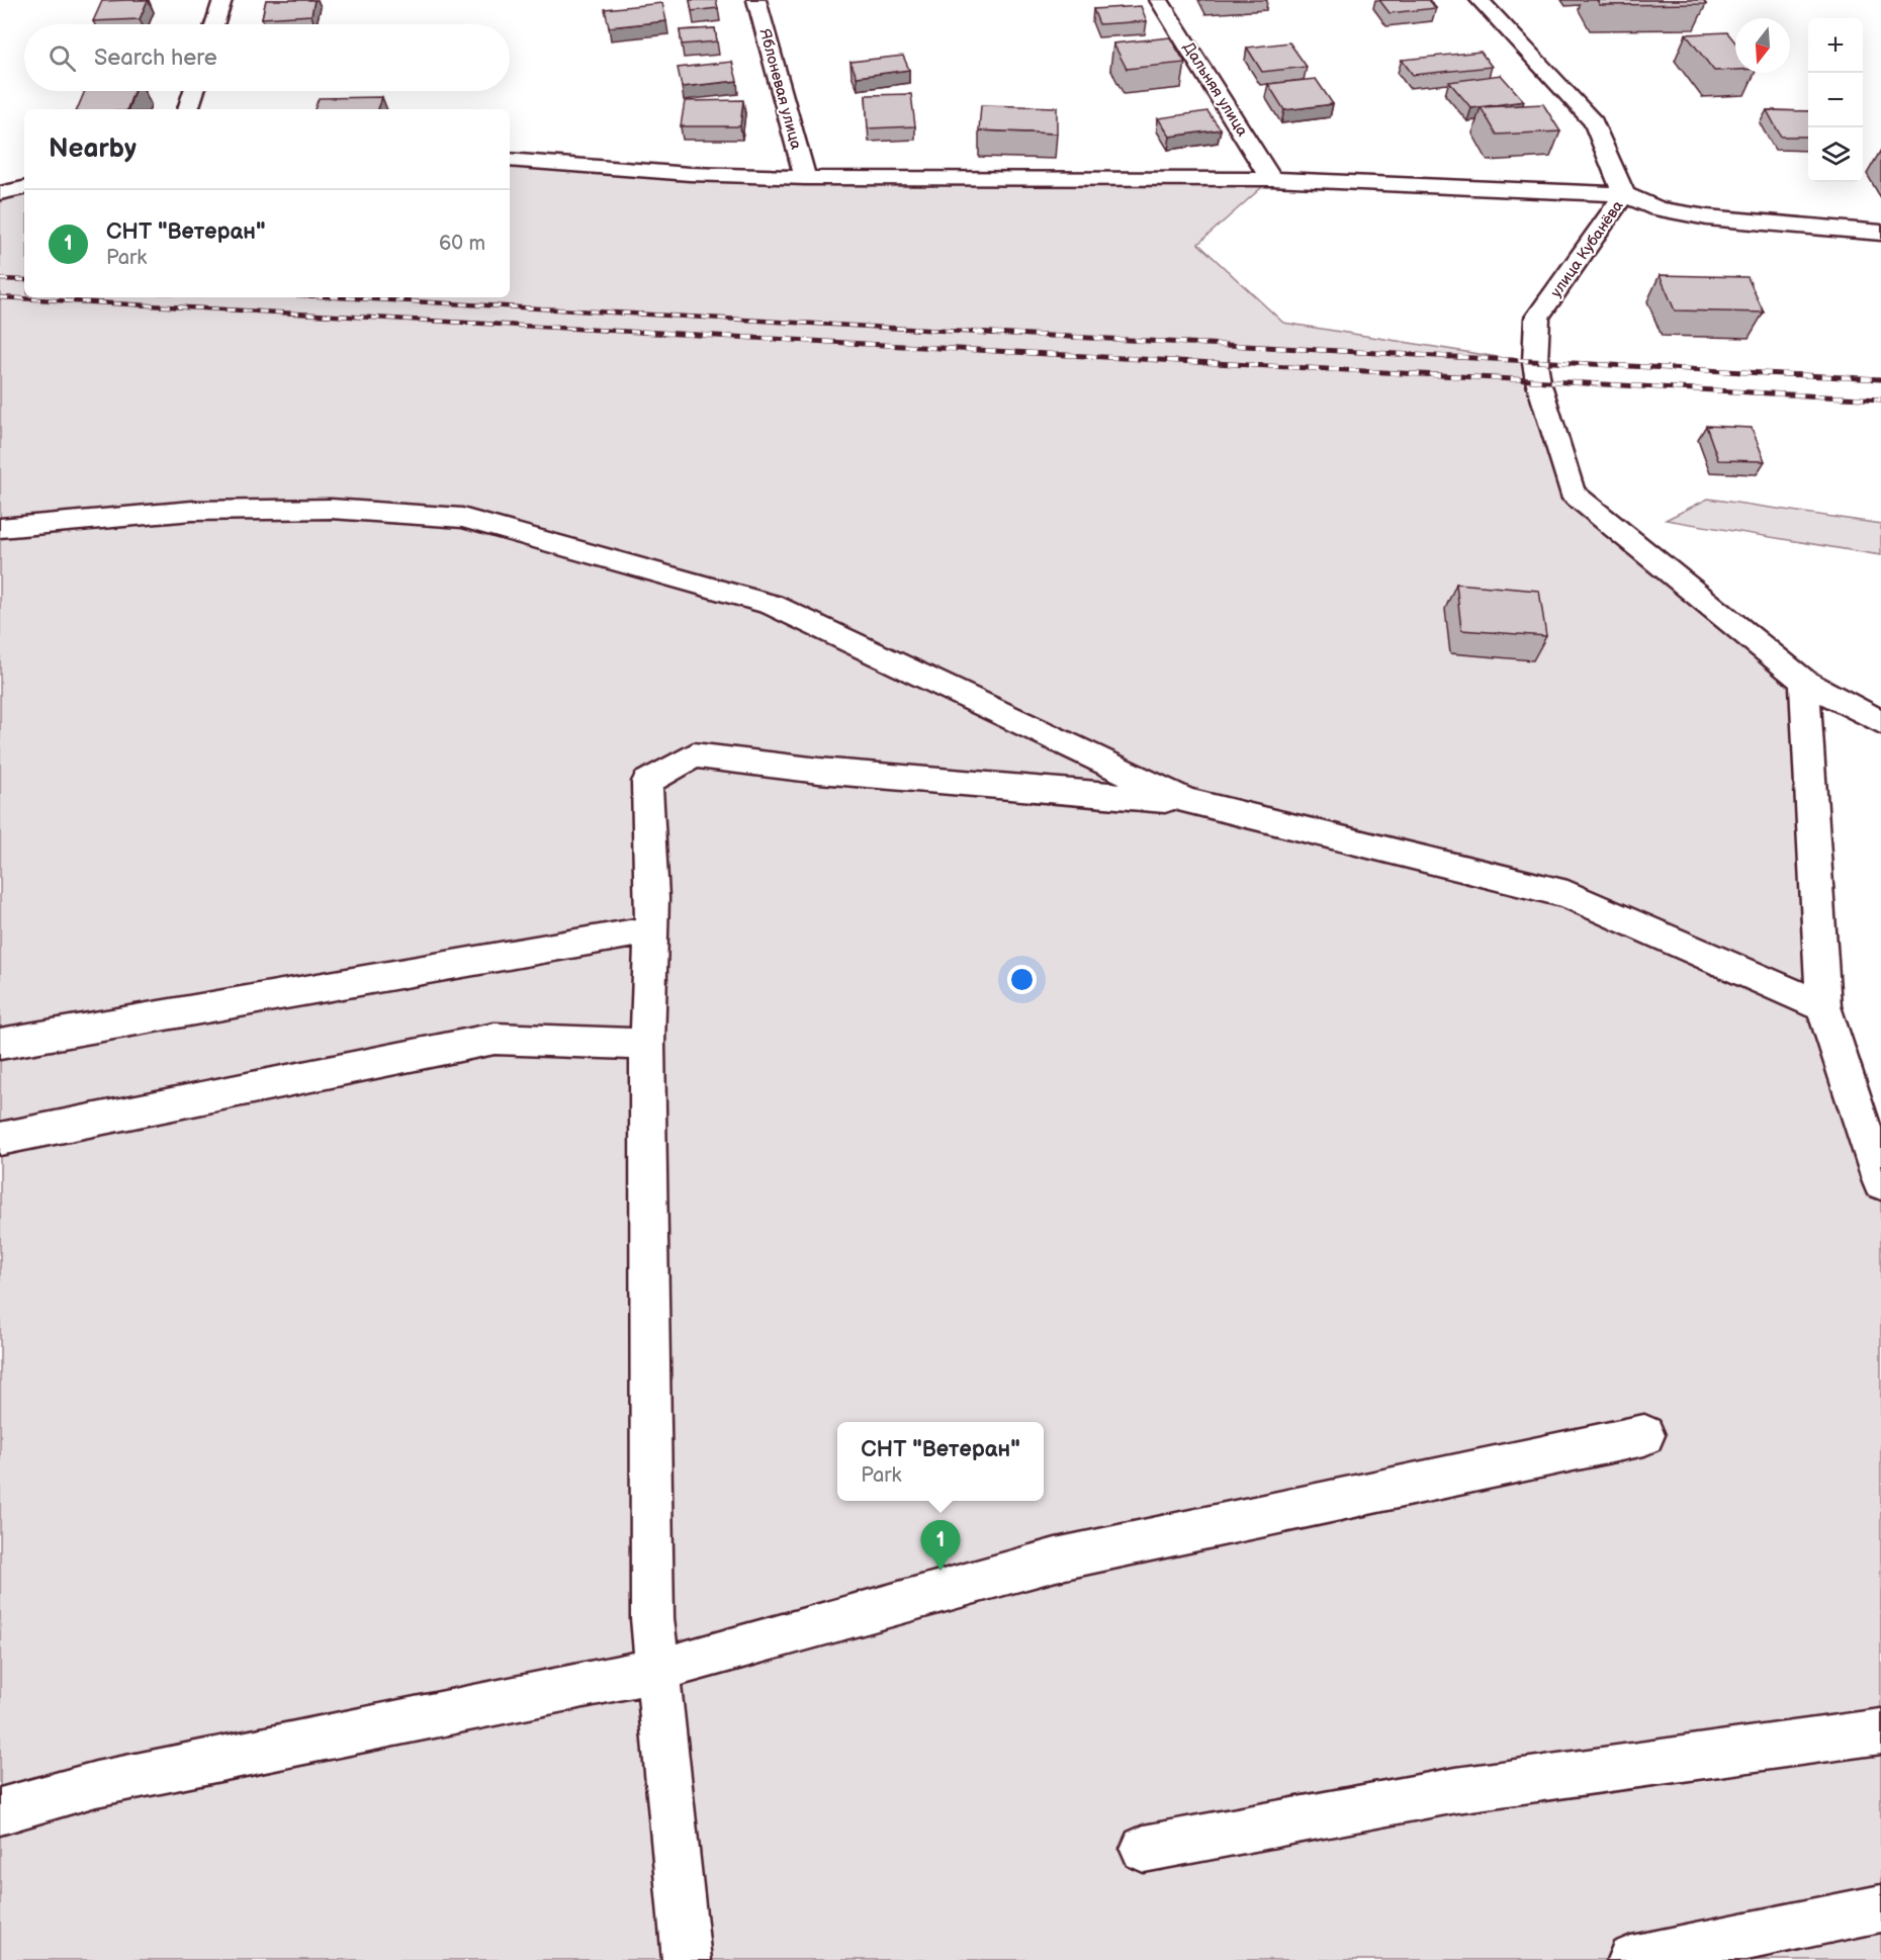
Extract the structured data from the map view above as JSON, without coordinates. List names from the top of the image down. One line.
{"streets":{"street":["Яблоневая улица","Дальняя улица","улица Кубанёва"]},"north":"bottom","page":{"map_buttons":["+","−"],"search":"Search here","heading":"Nearby","list":[{"mark":"1","name":"СНТ \"Ветеран\"","note":"Park","value":"60 m"}],"popup":["СНТ \"Ветеран\"","Park"],"pins":"1"}}
